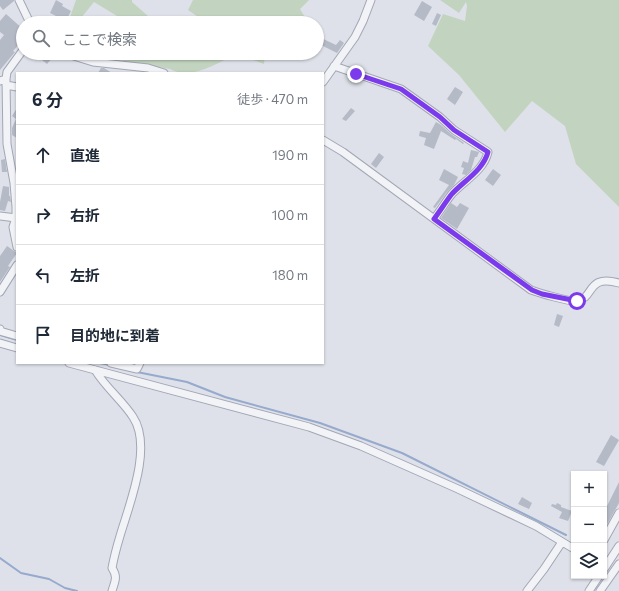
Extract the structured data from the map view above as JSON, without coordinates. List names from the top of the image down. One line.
{"page":{"search":"ここで検索","heading":["6 分","徒歩 · 470 m"],"list":[["直進","190 m"],["右折","100 m"],["左折","180 m"],"目的地に到着"],"map_buttons":["+","−"]}}
